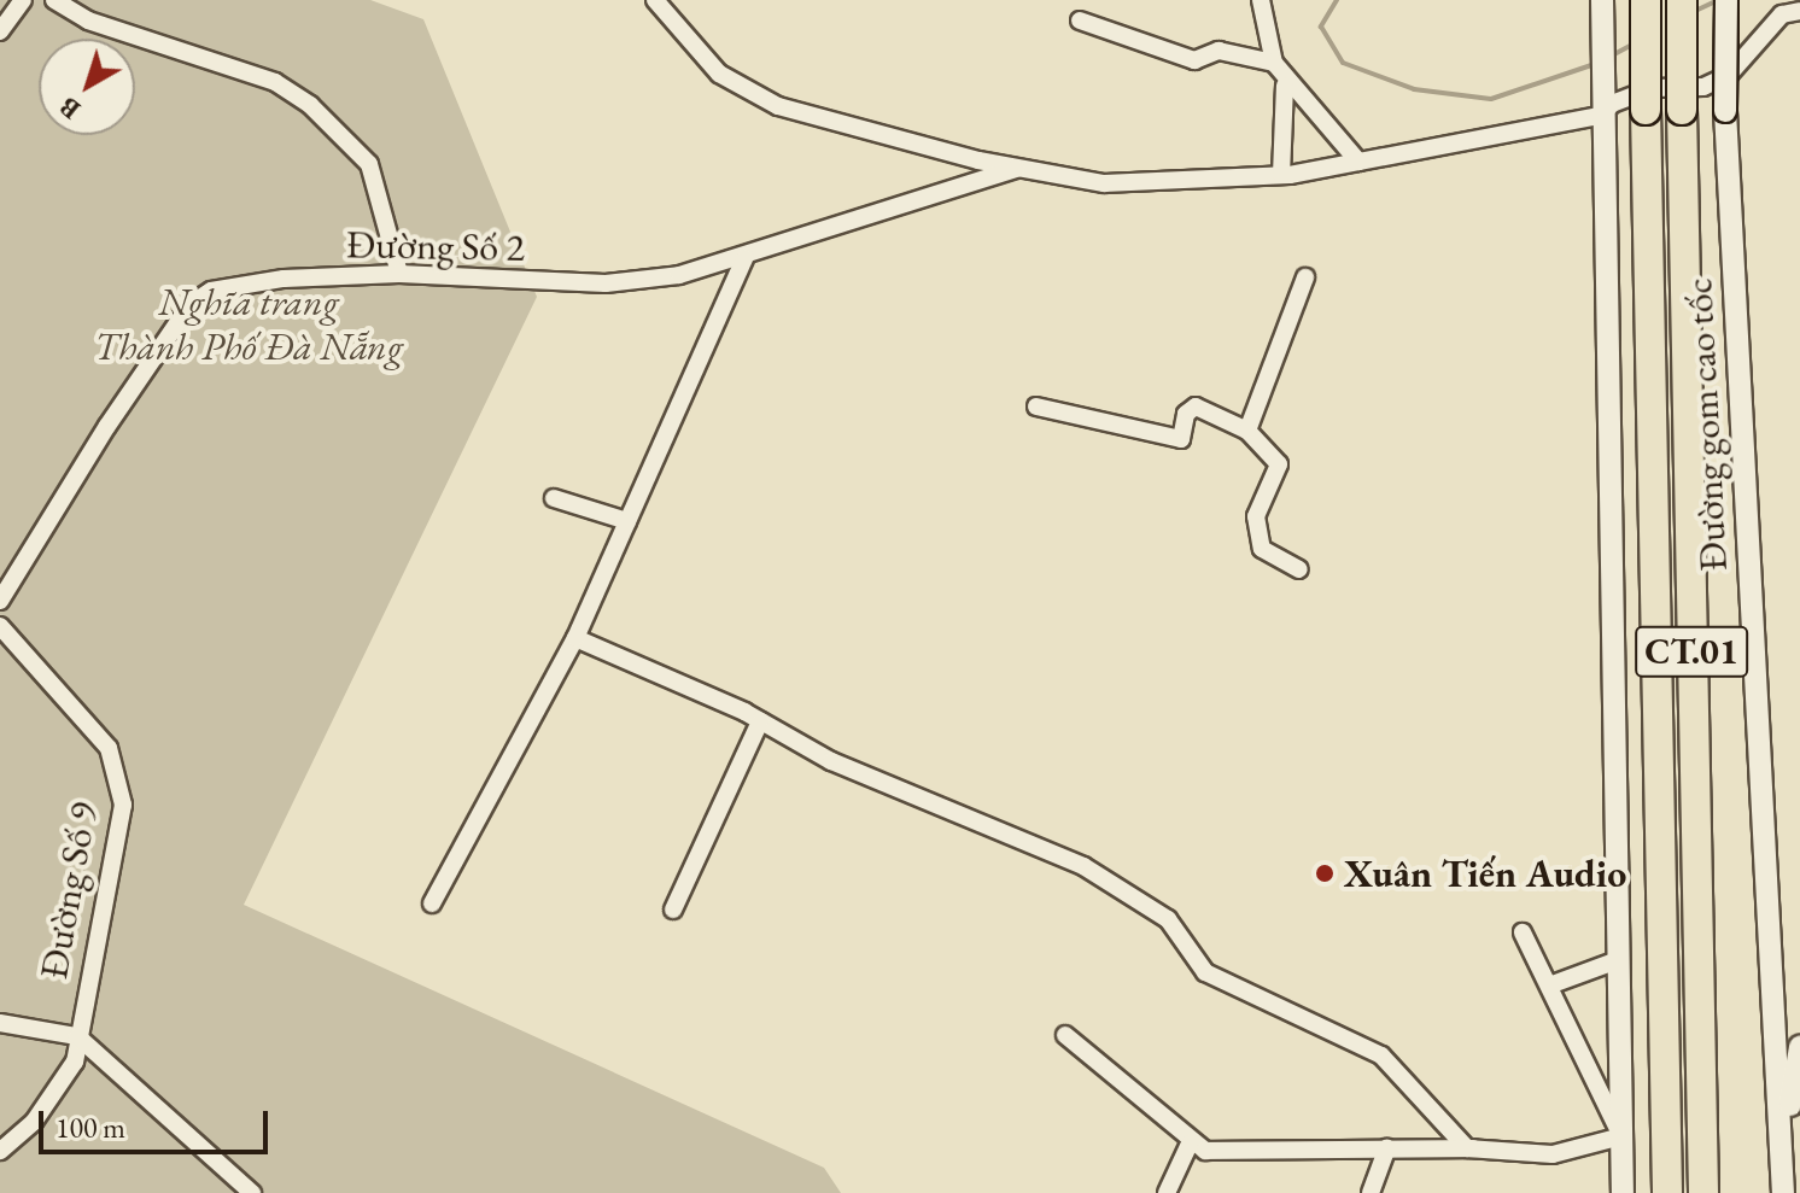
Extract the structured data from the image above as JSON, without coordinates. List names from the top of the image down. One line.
{"streets":{"highway":["CT.01"],"main road":["Đường gom cao tốc"],"street":["Đường Số 2","Đường Số 9"]},"parks":["Nghĩa trang Thành Phố Đà Nẵng"],"places":["Xuân Tiến Audio"],"scale_bar":"100 m","north":"bottom left"}
